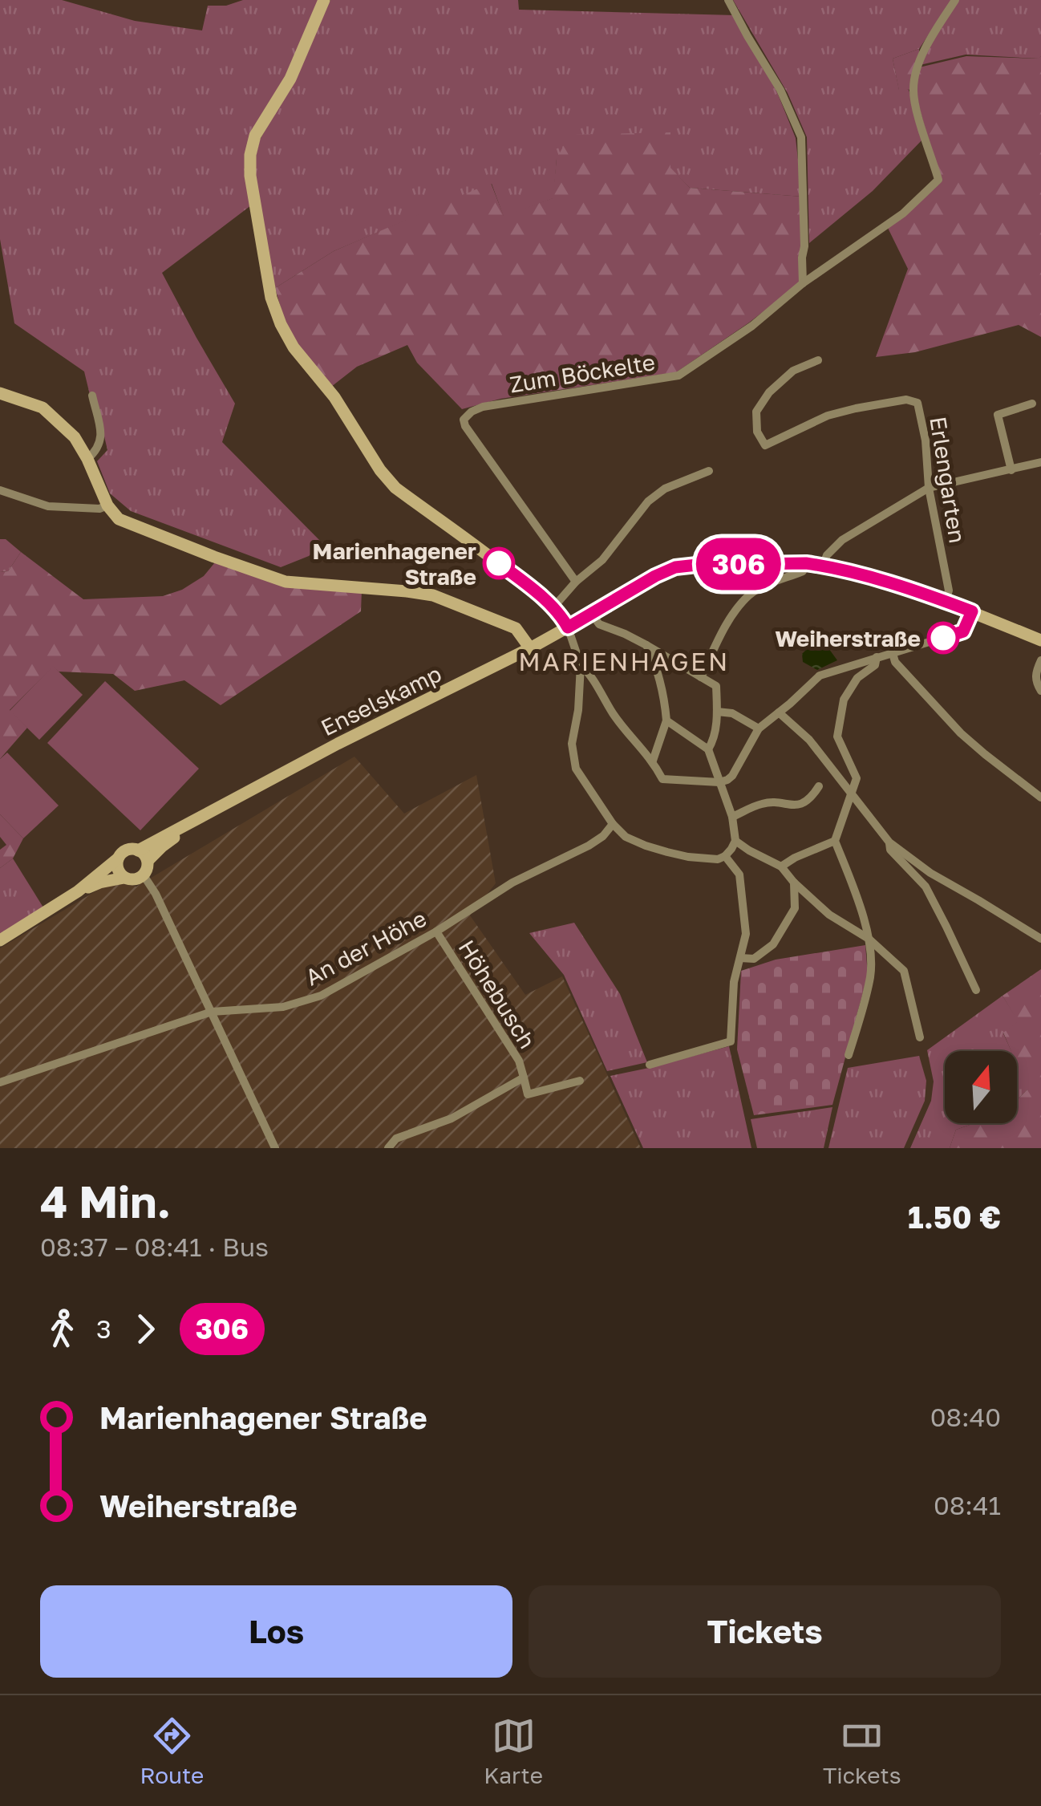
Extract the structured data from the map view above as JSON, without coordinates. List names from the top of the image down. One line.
{"streets":{"main road":["Enselskamp"],"street":["Zum Böckelte","Erlengarten","An der Höhe","Höhebusch"]},"crossings":[["Erlengarten","Enselskamp"],["An der Höhe","Höhebusch"]],"districts":["MARIENHAGEN"],"places":["Marienhagener Straße","Weiherstraße"],"lines":["bus line 306"],"north":"top","page":{"on_map":"306","heading":["4 Min.","08:37 – 08:41 · Bus","1.50 €"],"legs":["3","306"],"list":[{"name":"Marienhagener Straße","value":"08:40"},{"name":"Weiherstraße","value":"08:41"}],"buttons":["Los","Tickets"],"tabs":["Route","Karte","Tickets"]}}
